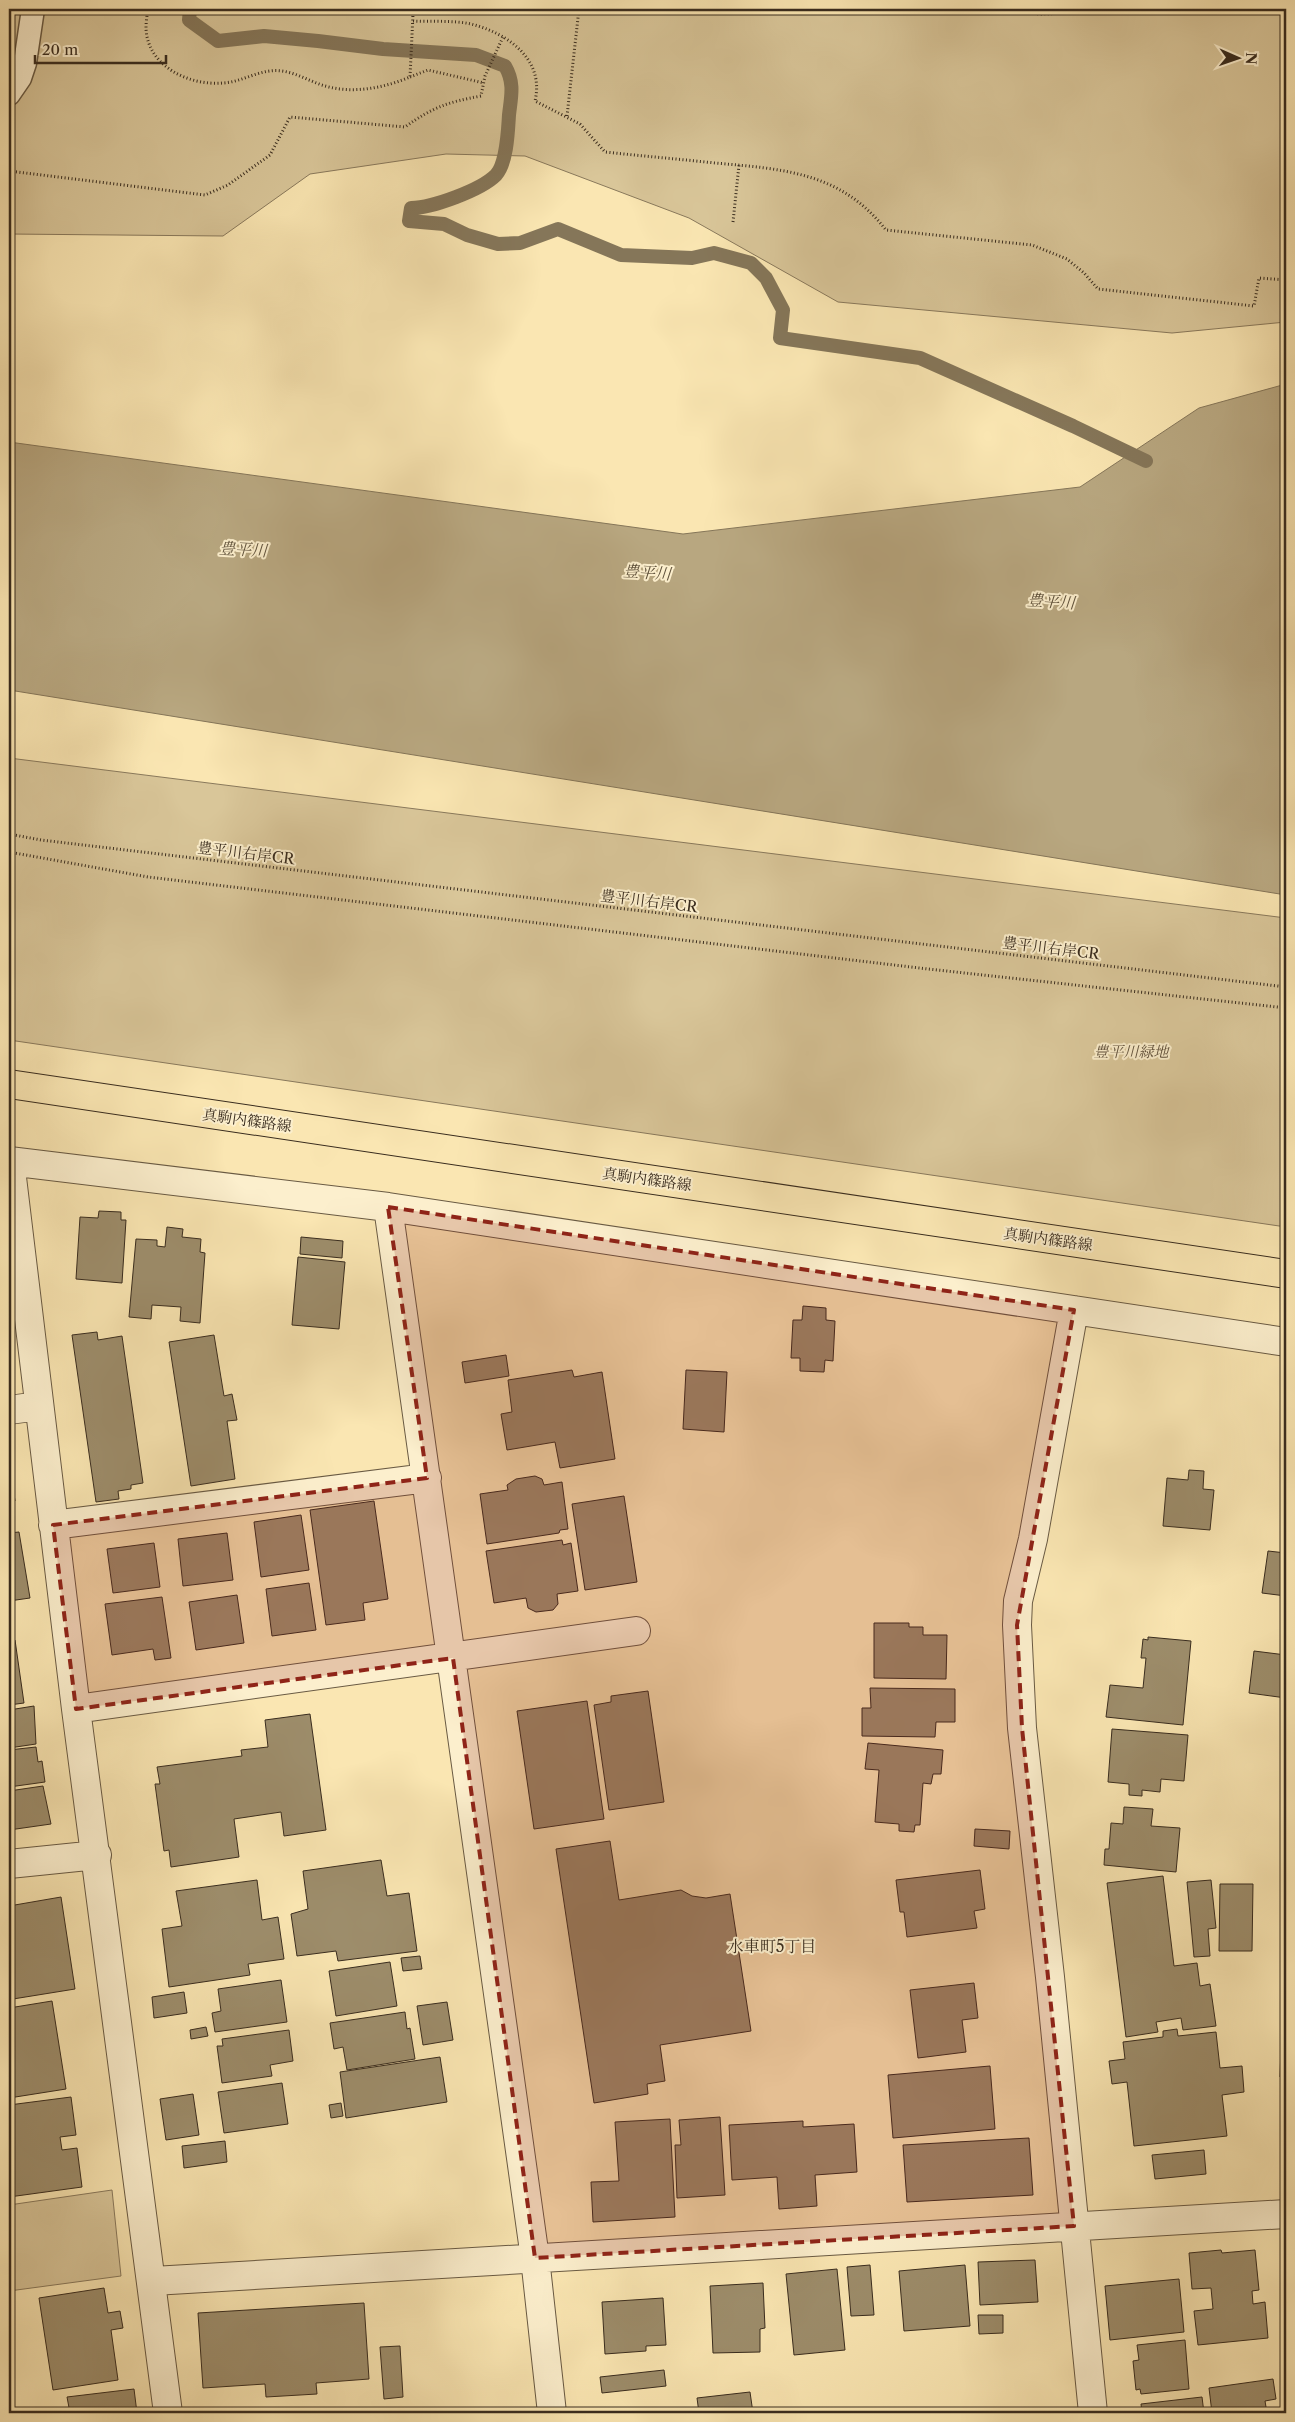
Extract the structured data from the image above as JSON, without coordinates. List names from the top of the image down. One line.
{"streets":{"main road":["真駒内篠路線"],"path":["豊平川右岸CR"]},"districts":["水車町5丁目"],"water":["豊平川"],"parks":["豊平川緑地"],"scale_bar":"20 m","north":"right"}
